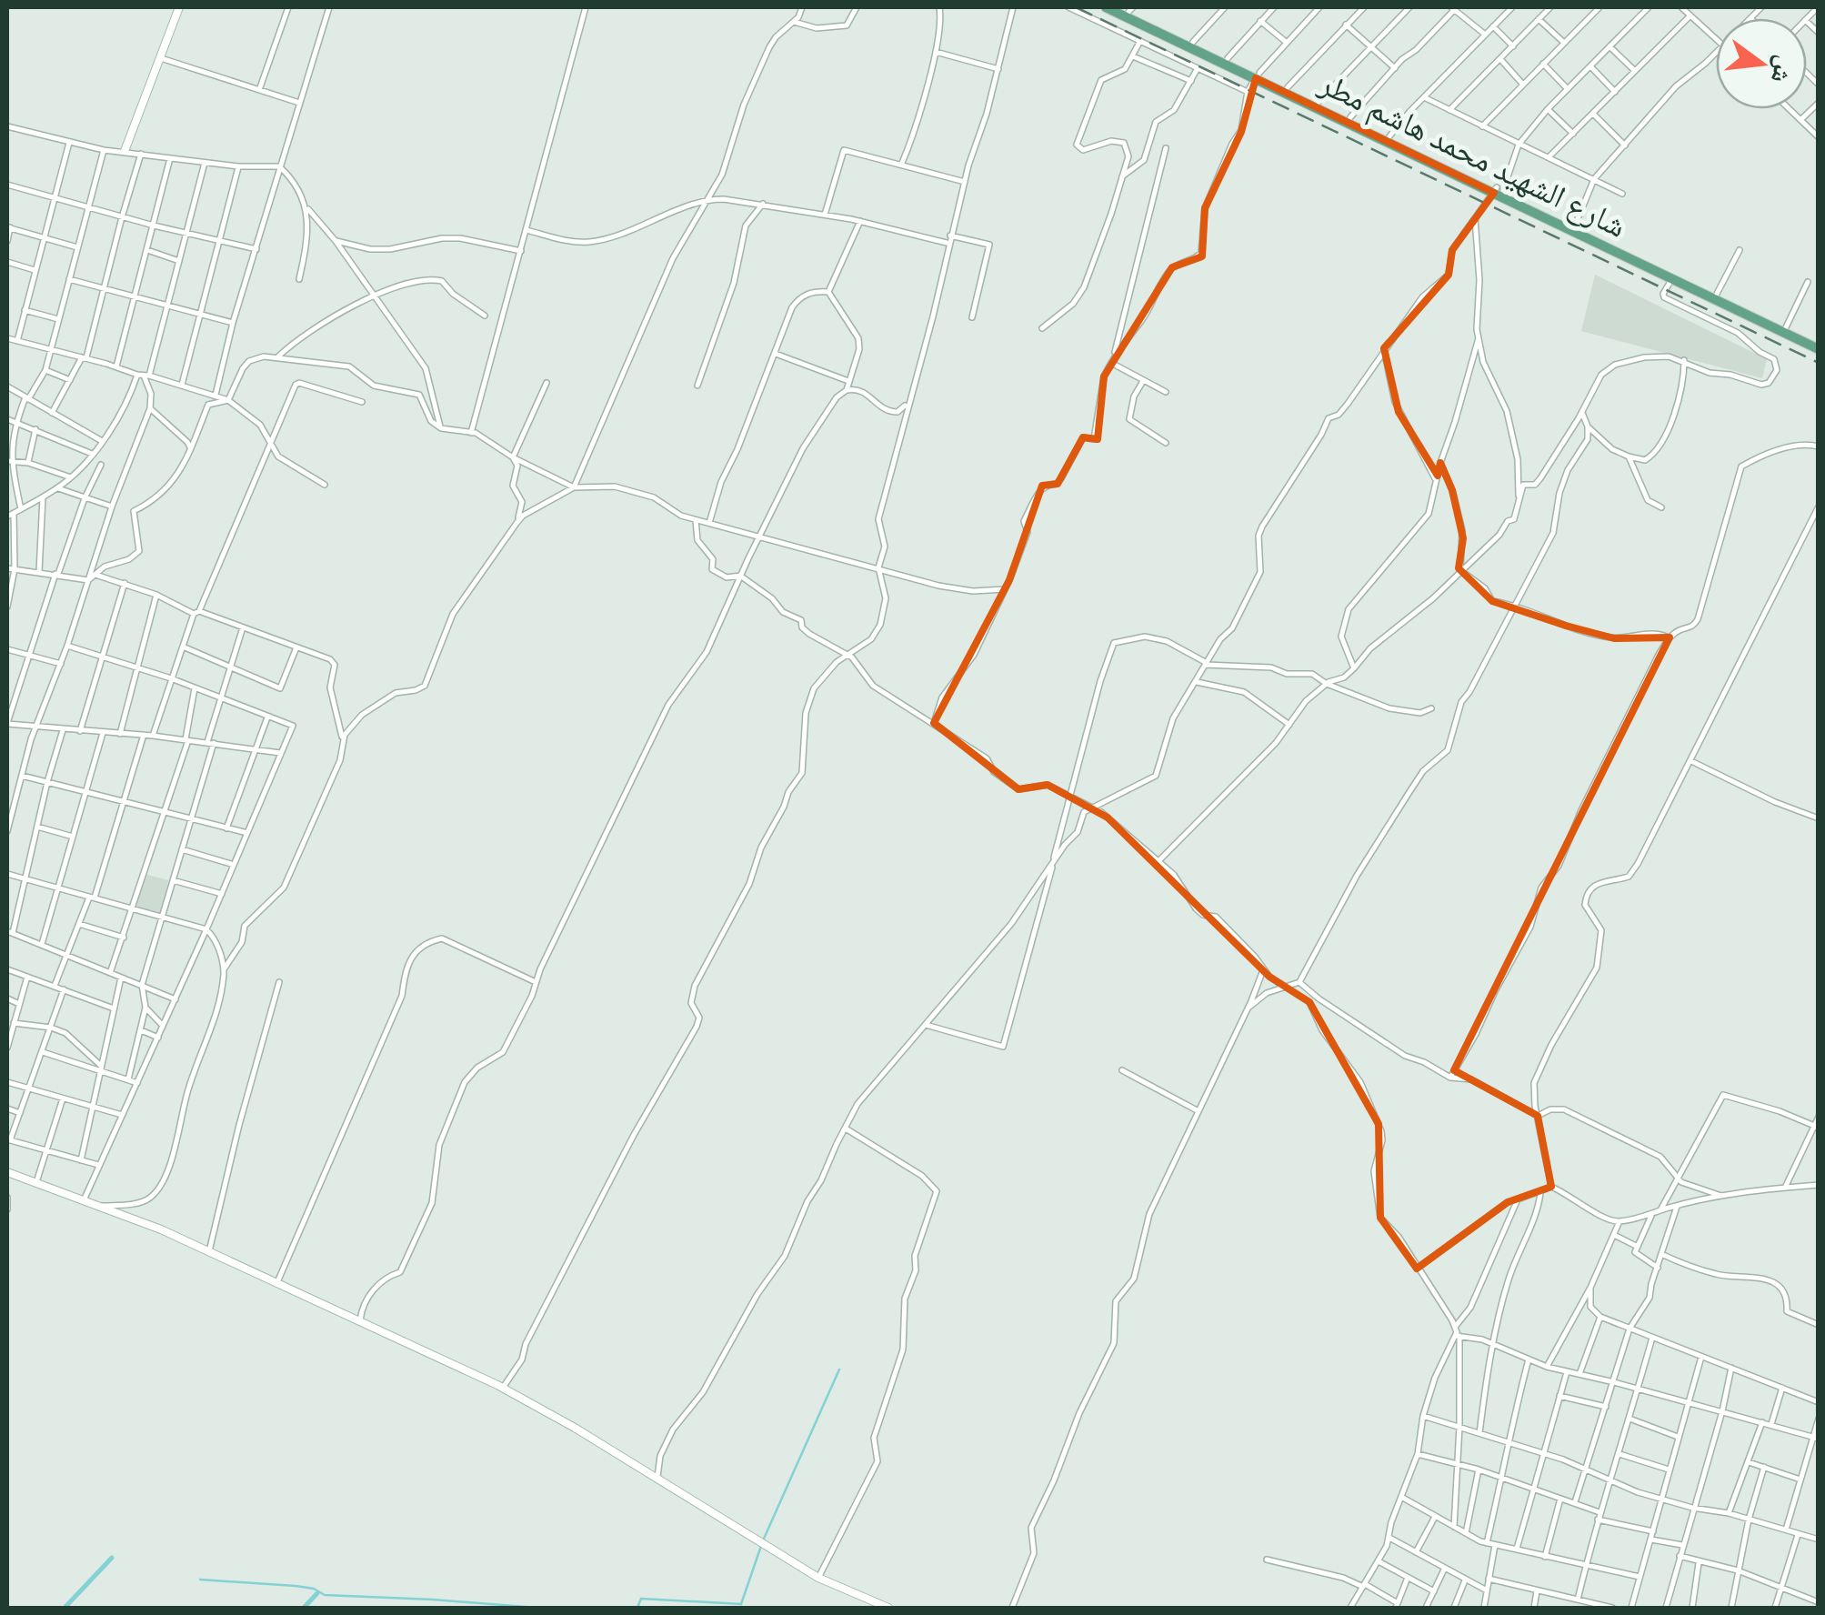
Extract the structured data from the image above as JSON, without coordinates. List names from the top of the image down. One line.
{"streets":{"main road":["شارع الشهيد محمد هاشم مطر"]},"north":"right"}
